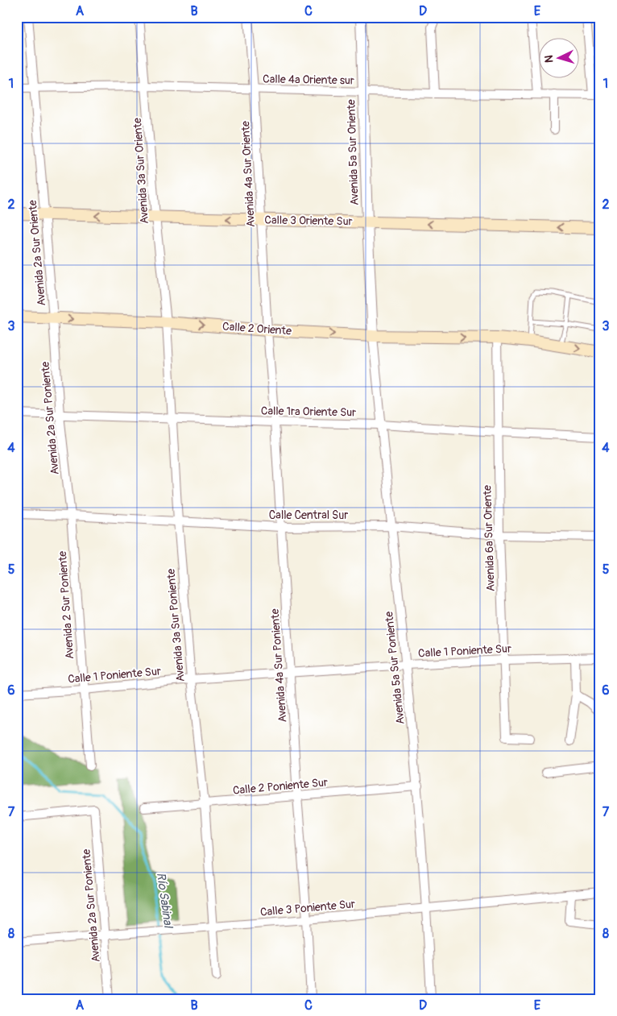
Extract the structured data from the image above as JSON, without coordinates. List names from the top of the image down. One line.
{"streets":{"main road":["Calle 3 Oriente Sur","Calle 2 Oriente"],"street":["Calle 4a Oriente sur","Avenida 5a Sur Oriente","Avenida 3a Sur Oriente","Avenida 4a Sur Oriente","Avenida 2a Sur Oriente","Calle 1ra Oriente Sur","Avenida 2a Sur Poniente","Calle Central Sur","Avenida 6a Sur Oriente","Avenida 2 Sur Poniente","Avenida 3a Sur Poniente","Calle 1 Poniente Sur","Avenida 4a Sur Poniente","Avenida 5a Sur Poniente","Calle 2 Poniente Sur","Calle 3 Poniente Sur"]},"crossings":[["Calle 4a Oriente sur","Avenida 5a Sur Oriente"],["Calle 4a Oriente sur","Avenida 3a Sur Oriente"],["Calle 4a Oriente sur","Avenida 4a Sur Oriente"],["Calle 4a Oriente sur","Avenida 2a Sur Oriente"],["Avenida 5a Sur Oriente","Calle 3 Oriente Sur"],["Avenida 5a Sur Oriente","Calle 2 Oriente"],["Avenida 5a Sur Oriente","Avenida 5a Sur Poniente"],["Avenida 3a Sur Oriente","Calle 3 Oriente Sur"],["Avenida 3a Sur Oriente","Calle 2 Oriente"],["Avenida 3a Sur Oriente","Avenida 3a Sur Poniente"],["Avenida 4a Sur Oriente","Calle 3 Oriente Sur"],["Avenida 4a Sur Oriente","Calle 2 Oriente"],["Avenida 4a Sur Oriente","Avenida 4a Sur Poniente"],["Calle 3 Oriente Sur","Avenida 2a Sur Oriente"],["Avenida 2a Sur Oriente","Calle 2 Oriente"],["Avenida 2a Sur Oriente","Avenida 2a Sur Poniente"],["Calle 2 Oriente","Avenida 2a Sur Poniente"],["Calle 2 Oriente","Avenida 6a Sur Oriente"],["Calle 2 Oriente","Avenida 3a Sur Poniente"],["Calle 2 Oriente","Avenida 4a Sur Poniente"],["Calle 2 Oriente","Avenida 5a Sur Poniente"],["Calle 1ra Oriente Sur","Avenida 2a Sur Poniente"],["Calle 1ra Oriente Sur","Avenida 6a Sur Oriente"],["Calle 1ra Oriente Sur","Avenida 3a Sur Poniente"],["Calle 1ra Oriente Sur","Avenida 4a Sur Poniente"],["Calle 1ra Oriente Sur","Avenida 5a Sur Poniente"],["Avenida 2a Sur Poniente","Calle Central Sur"],["Avenida 2a Sur Poniente","Avenida 2 Sur Poniente"],["Avenida 2a Sur Poniente","Calle 3 Poniente Sur"],["Calle Central Sur","Avenida 6a Sur Oriente"],["Calle Central Sur","Avenida 2 Sur Poniente"],["Calle Central Sur","Avenida 3a Sur Poniente"],["Calle Central Sur","Avenida 4a Sur Poniente"],["Calle Central Sur","Avenida 5a Sur Poniente"],["Avenida 6a Sur Oriente","Calle 1 Poniente Sur"],["Avenida 2 Sur Poniente","Calle 1 Poniente Sur"],["Avenida 3a Sur Poniente","Calle 1 Poniente Sur"],["Avenida 3a Sur Poniente","Calle 2 Poniente Sur"],["Avenida 3a Sur Poniente","Calle 3 Poniente Sur"],["Calle 1 Poniente Sur","Avenida 4a Sur Poniente"],["Calle 1 Poniente Sur","Avenida 5a Sur Poniente"],["Avenida 4a Sur Poniente","Calle 2 Poniente Sur"],["Avenida 4a Sur Poniente","Calle 3 Poniente Sur"],["Avenida 5a Sur Poniente","Calle 2 Poniente Sur"],["Avenida 5a Sur Poniente","Calle 3 Poniente Sur"]],"one_way":["Calle 3 Oriente Sur","Calle 2 Oriente"],"water":["Río Sabinal"],"north":"left","grid":{"columns":["A","B","C","D","E"],"rows":["1","2","3","4","5","6","7","8"]}}
